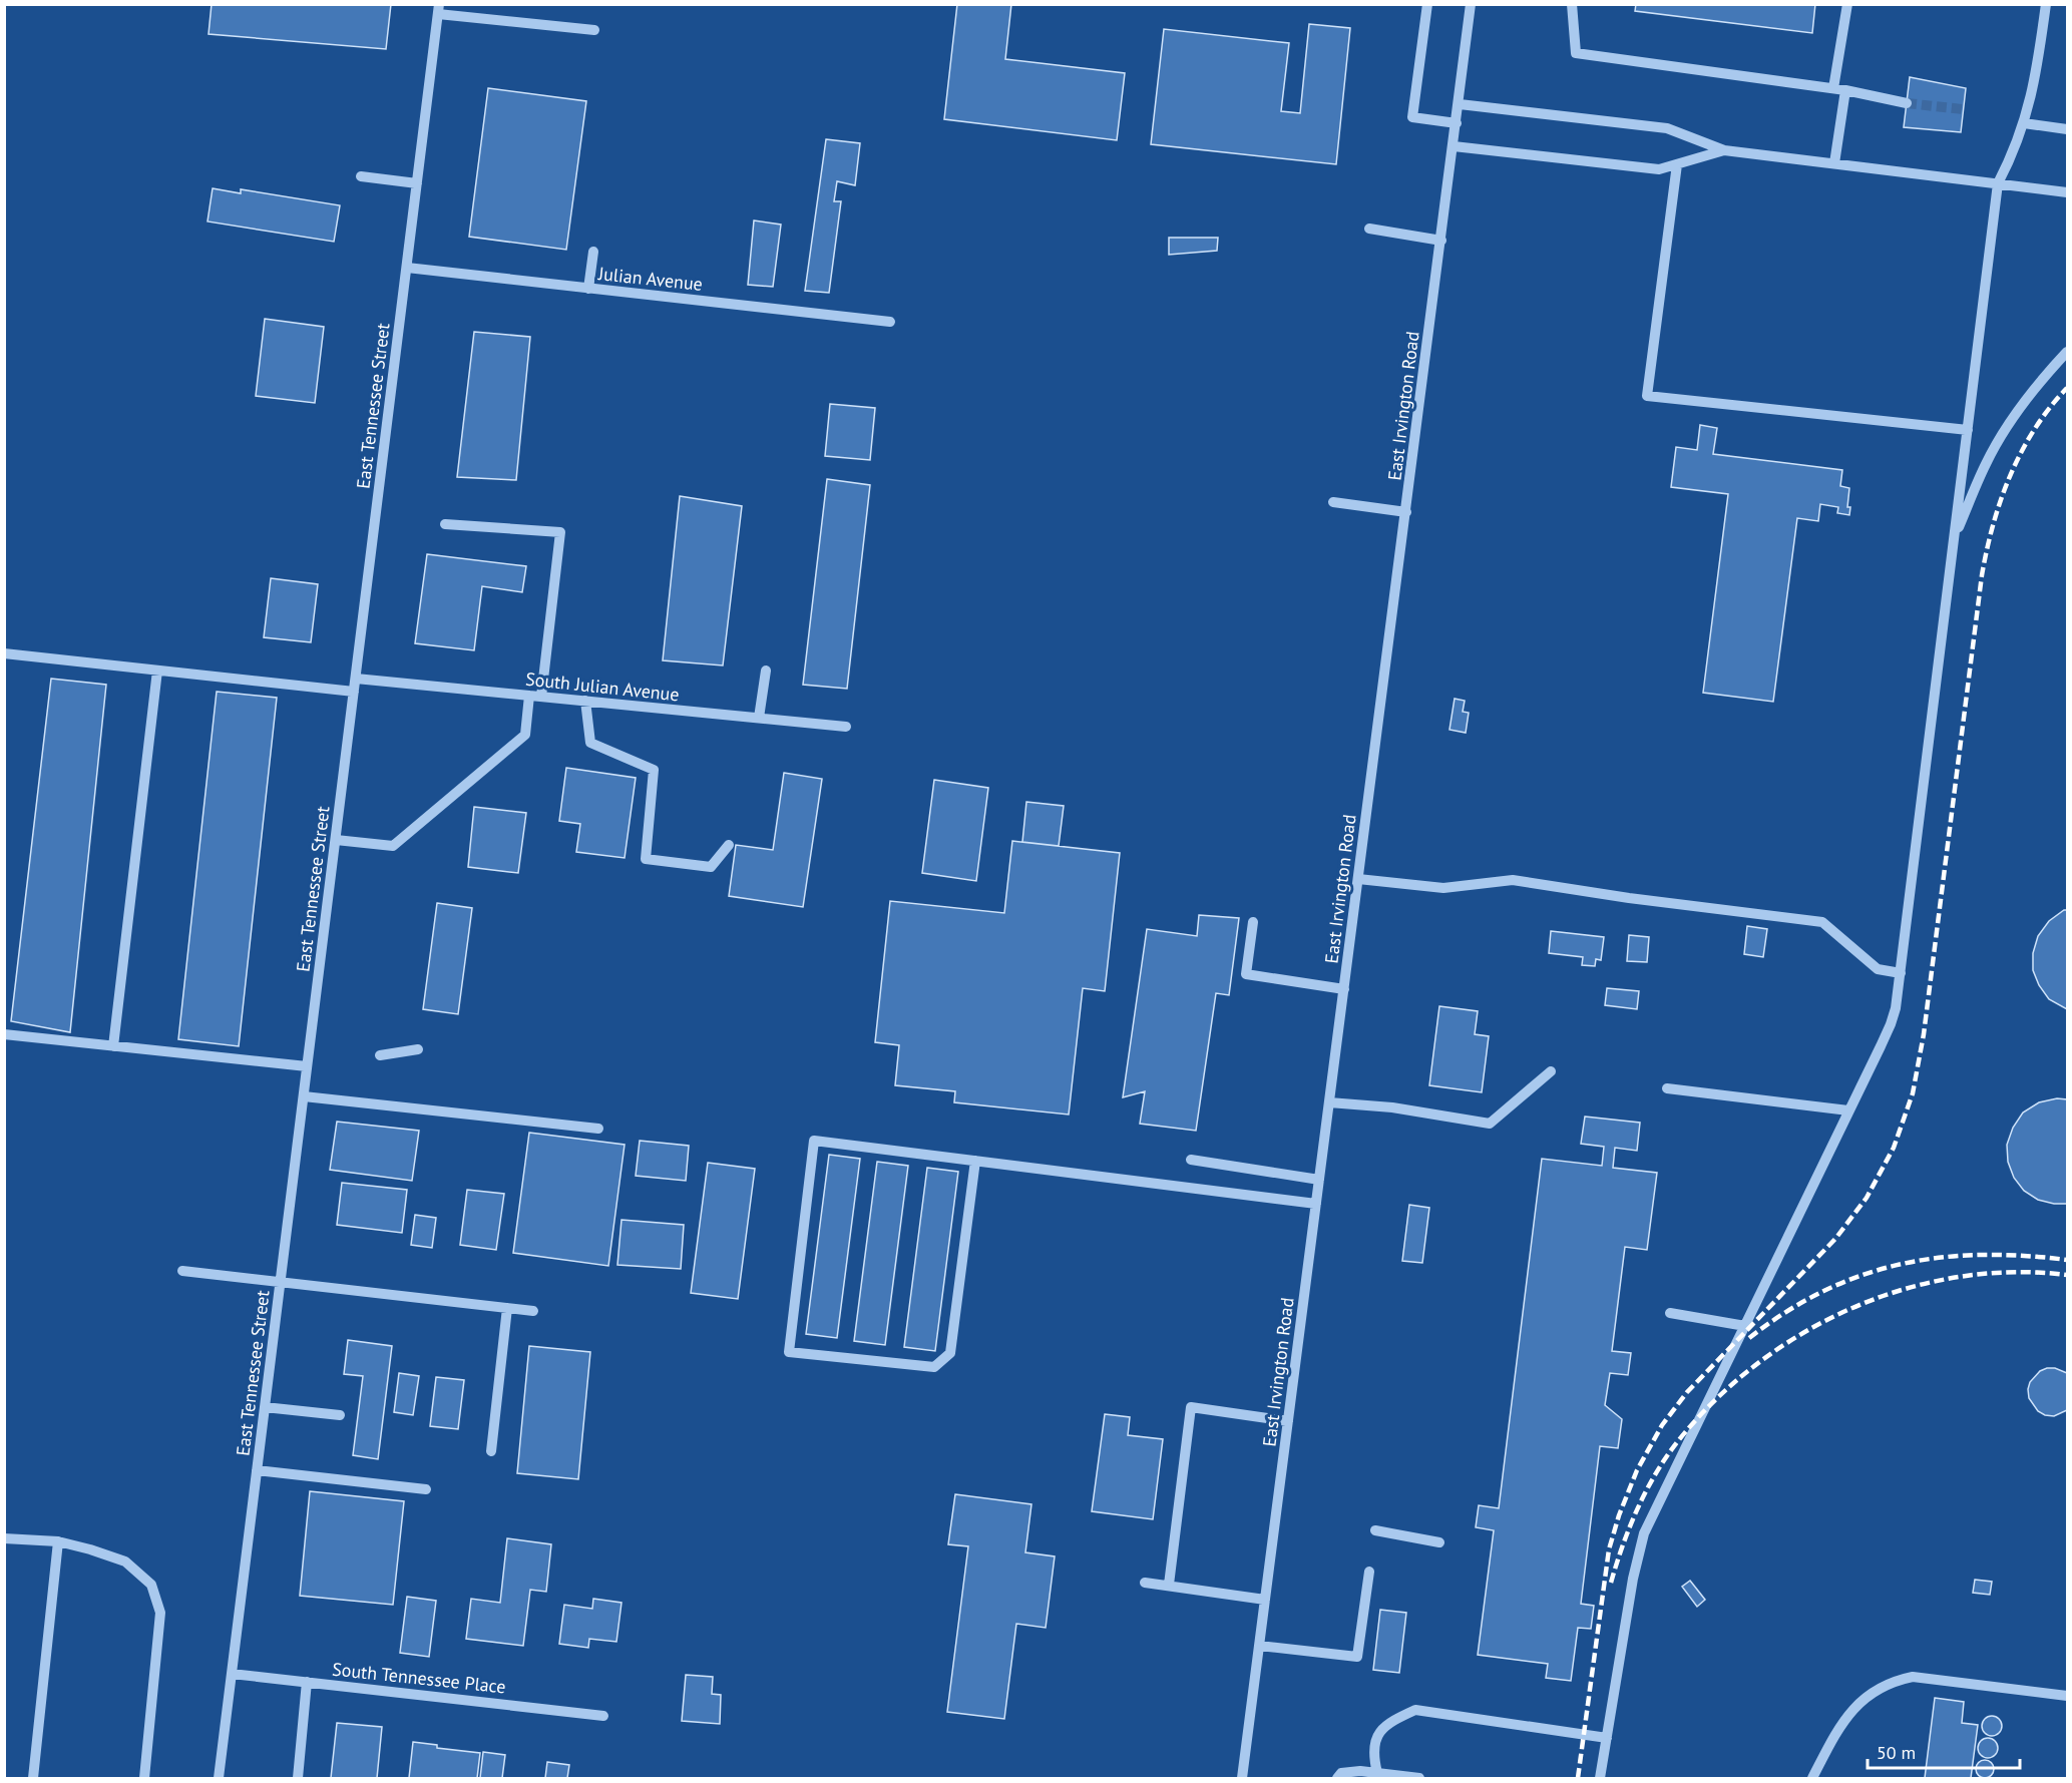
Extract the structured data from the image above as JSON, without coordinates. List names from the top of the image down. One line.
{"streets":{"street":["Julian Avenue","East Tennessee Street","East Irvington Road","South Julian Avenue","South Tennessee Place"]},"crossings":[["Julian Avenue","East Tennessee Street"],["East Tennessee Street","South Julian Avenue"],["East Tennessee Street","South Tennessee Place"]],"scale_bar":"50 m"}
